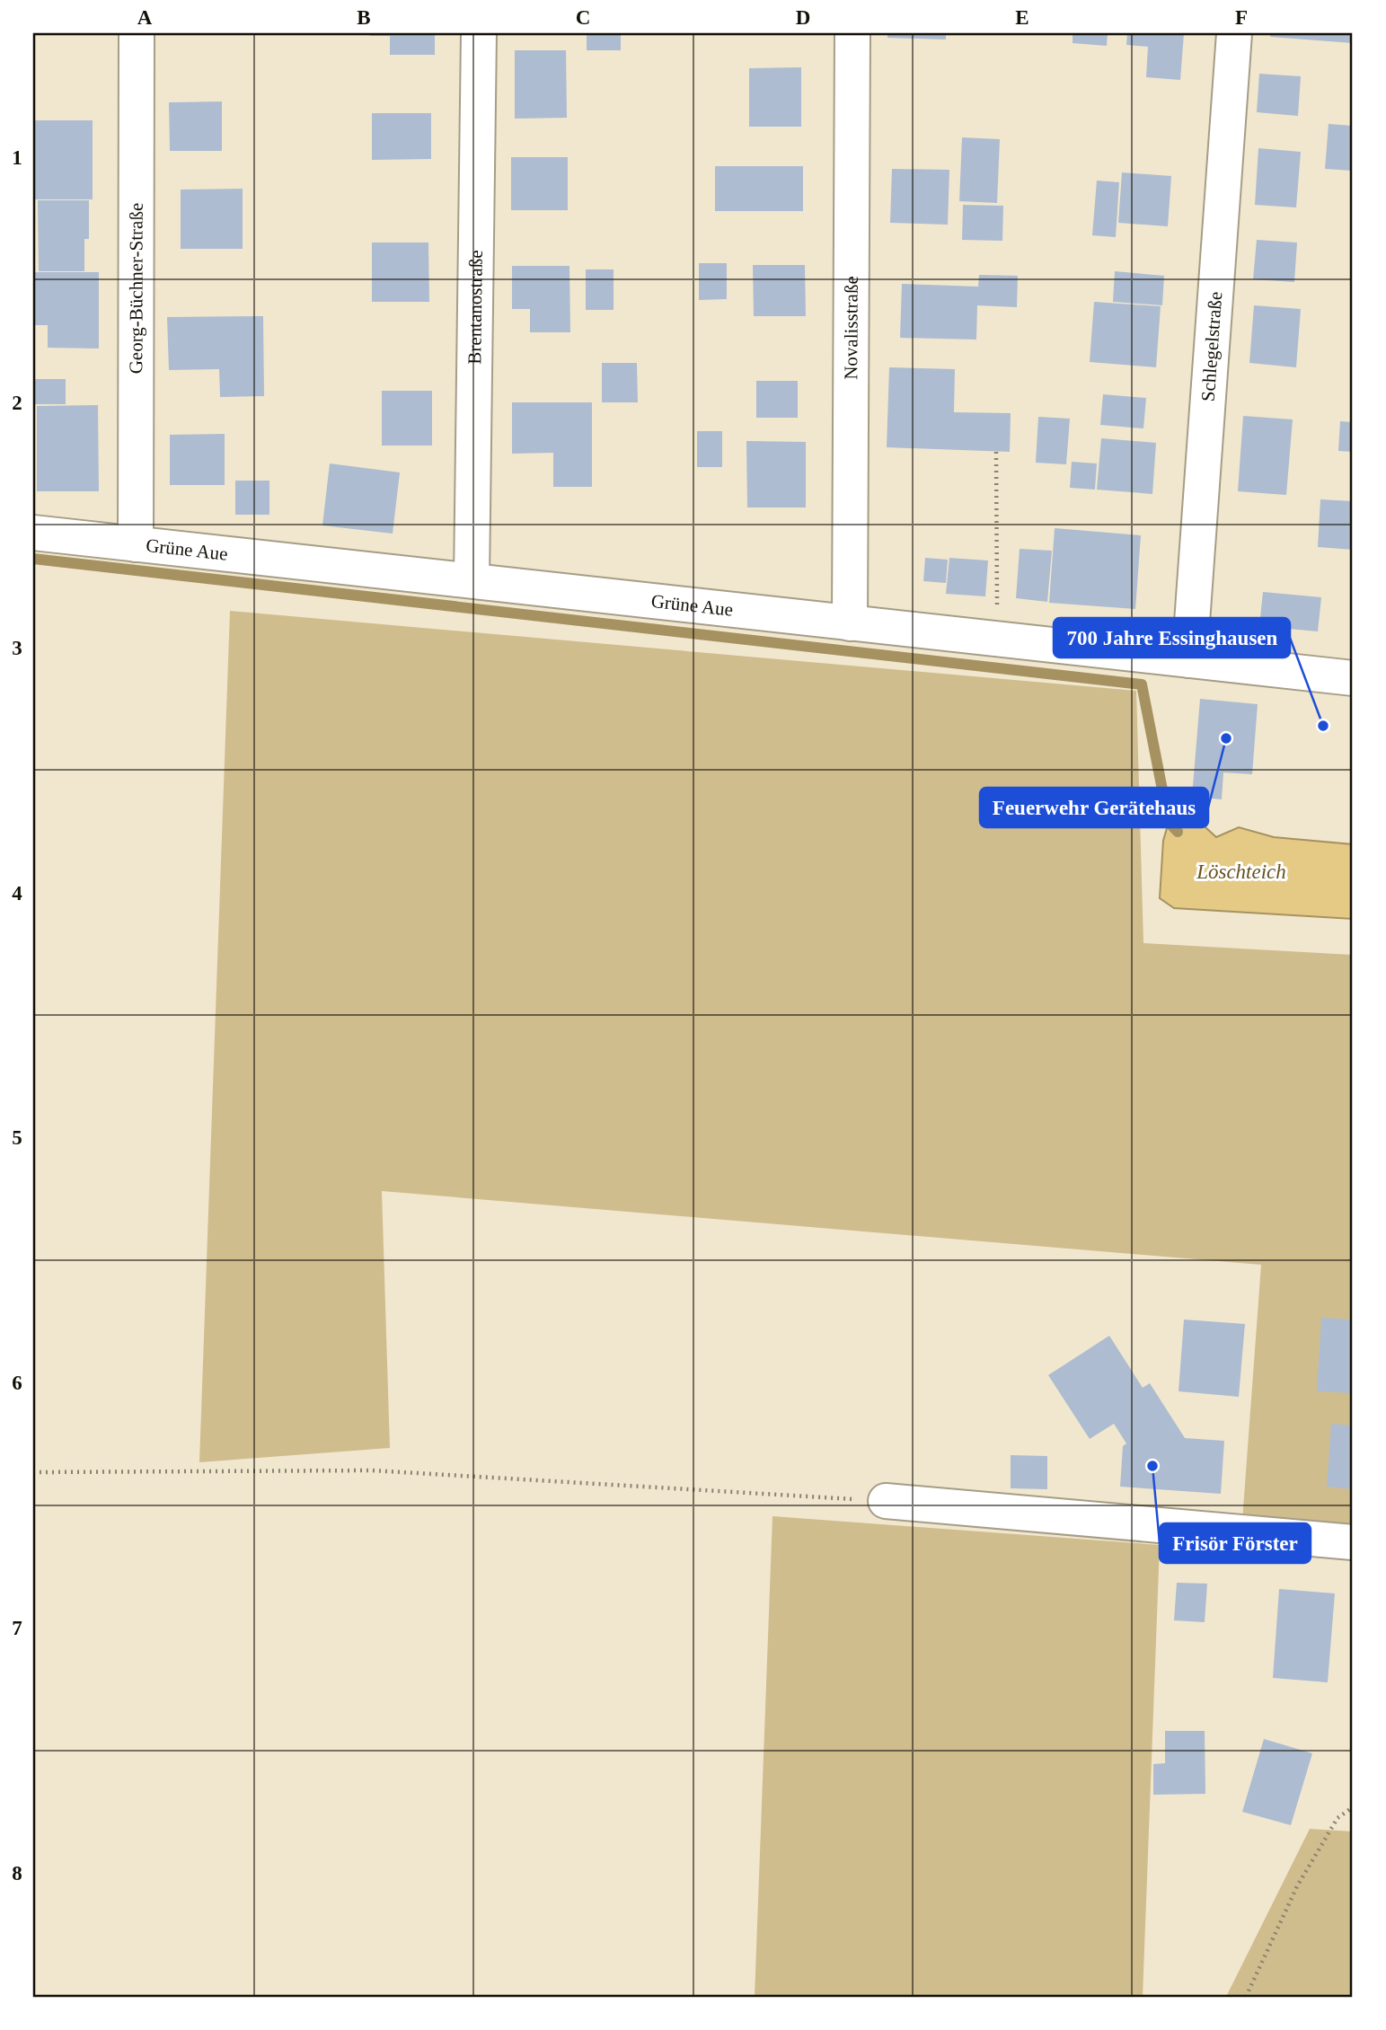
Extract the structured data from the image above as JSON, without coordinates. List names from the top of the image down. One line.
{"streets":{"street":["Georg-Büchner-Straße","Brentanostraße","Novalisstraße","Schlegelstraße","Grüne Aue"]},"crossings":[["Georg-Büchner-Straße","Grüne Aue"],["Brentanostraße","Grüne Aue"],["Novalisstraße","Grüne Aue"],["Schlegelstraße","Grüne Aue"]],"water":["Löschteich"],"places":["700 Jahre Essinghausen","Feuerwehr Gerätehaus","Frisör Förster"],"grid":{"columns":["A","B","C","D","E","F"],"rows":["1","2","3","4","5","6","7","8"]}}
